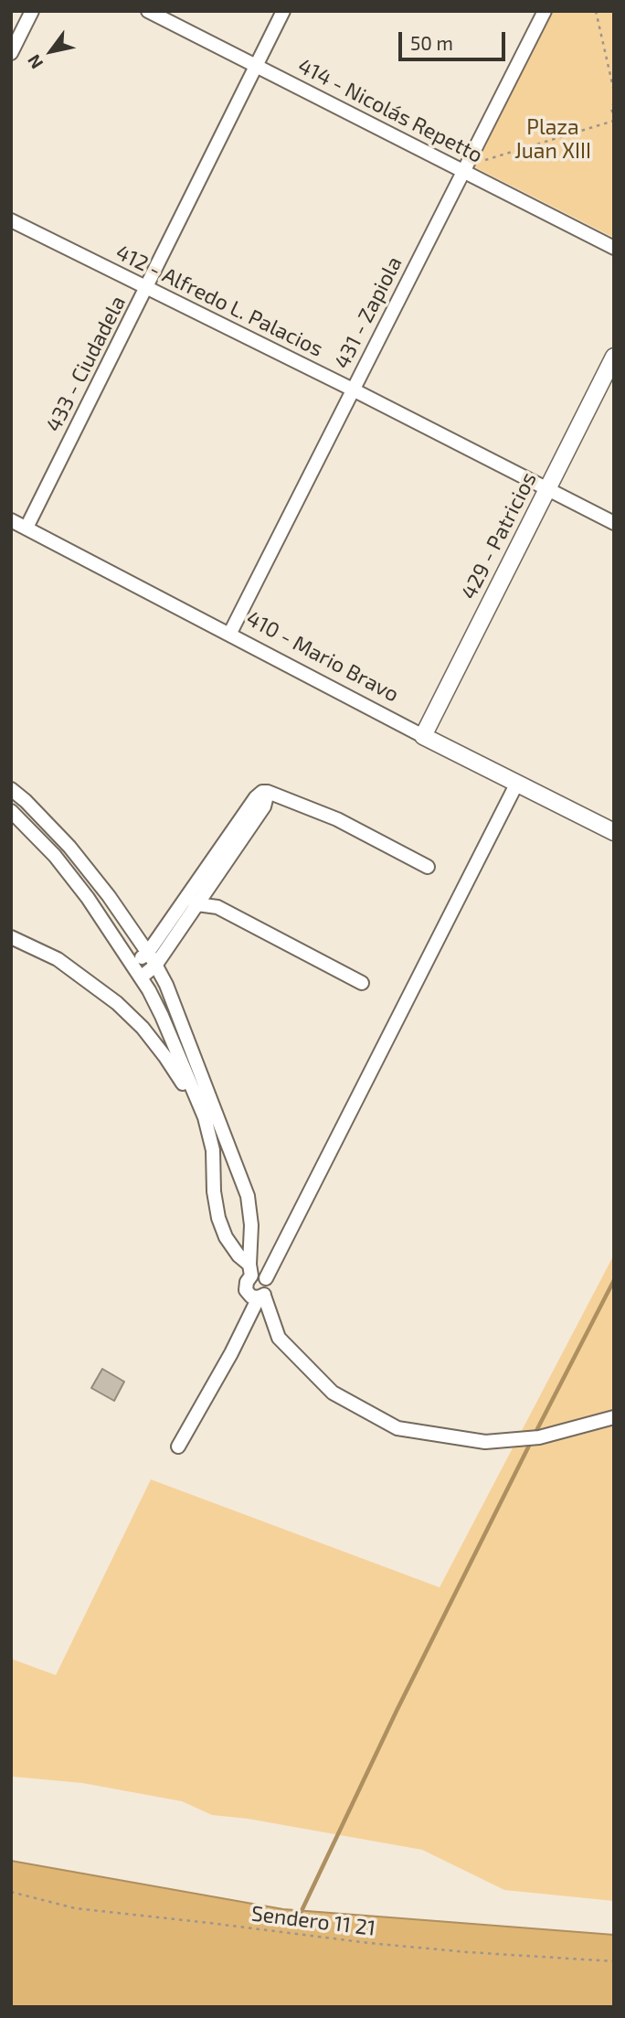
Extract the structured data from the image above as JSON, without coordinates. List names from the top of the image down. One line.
{"streets":{"street":["414 - Nicolás Repetto","412 - Alfredo L. Palacios","431 - Zapiola","433 - Ciudadela","429 - Patricios","410 - Mario Bravo"],"path":["Sendero 11 21"]},"crossings":[["414 - Nicolás Repetto","431 - Zapiola"],["414 - Nicolás Repetto","433 - Ciudadela"],["412 - Alfredo L. Palacios","431 - Zapiola"],["412 - Alfredo L. Palacios","433 - Ciudadela"],["412 - Alfredo L. Palacios","429 - Patricios"],["431 - Zapiola","410 - Mario Bravo"],["433 - Ciudadela","410 - Mario Bravo"],["429 - Patricios","410 - Mario Bravo"]],"parks":["Plaza Juan XIII"],"scale_bar":"50 m","north":"bottom left"}
